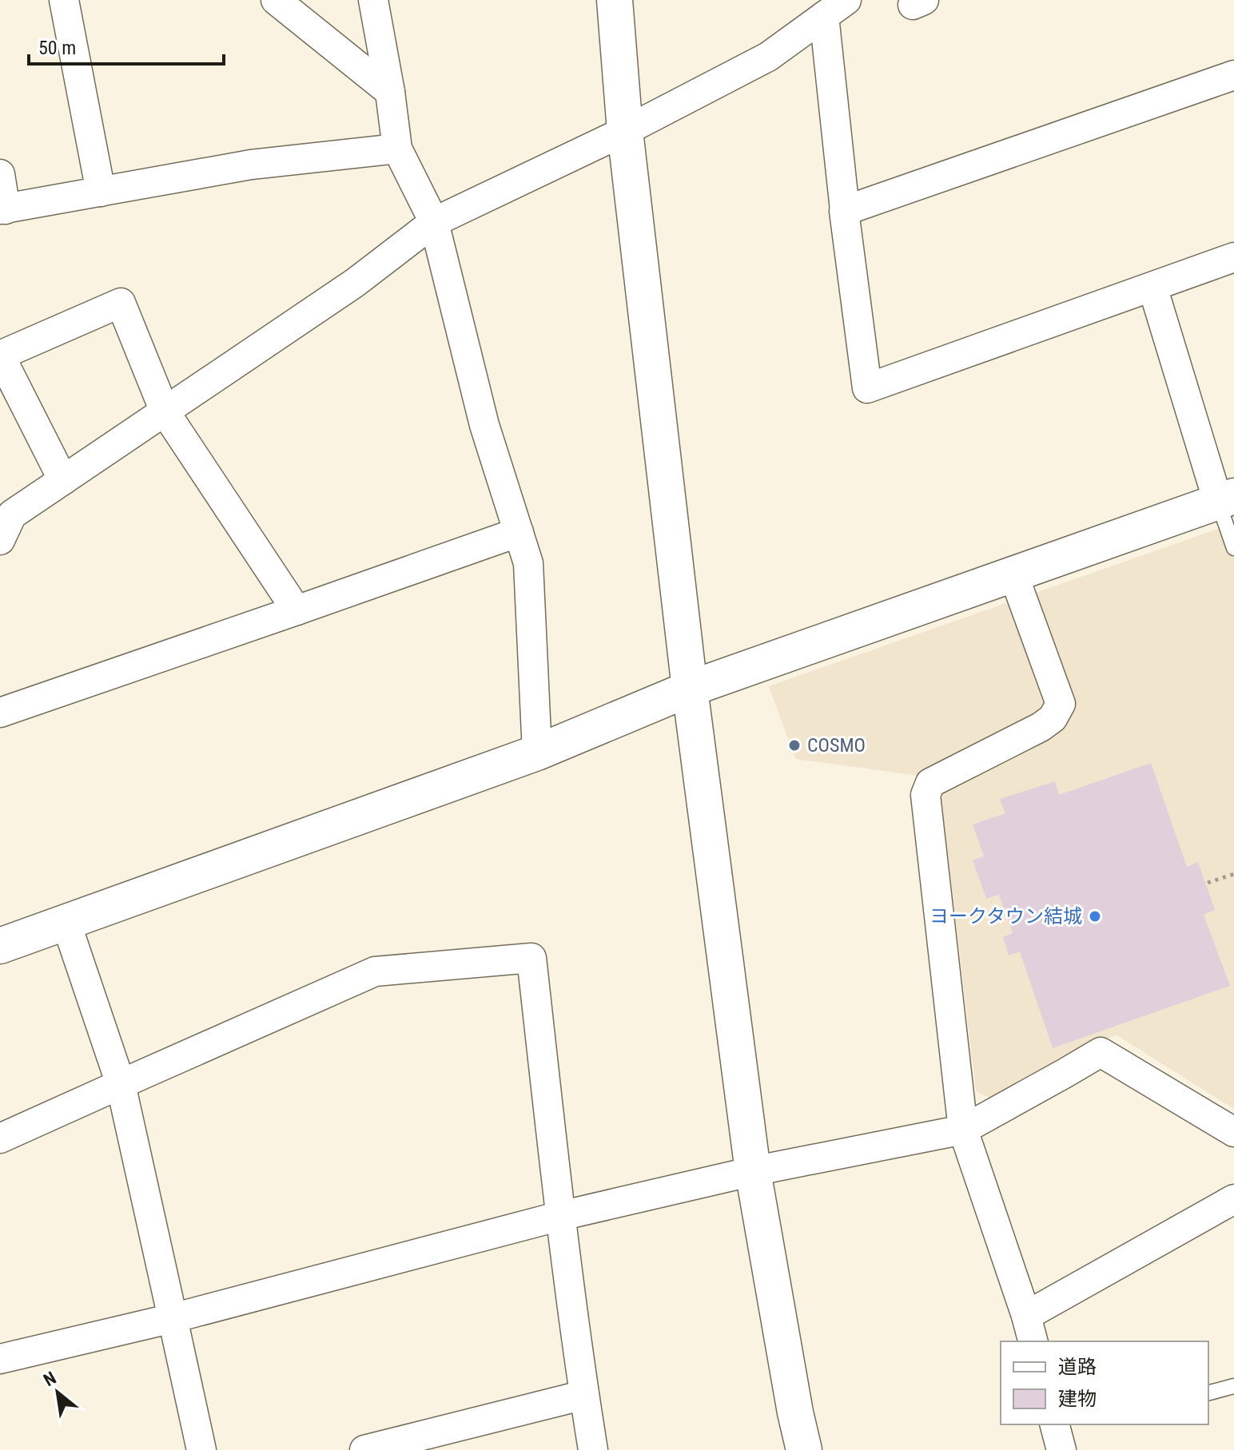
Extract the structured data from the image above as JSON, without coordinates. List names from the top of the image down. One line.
{"places":["COSMO","ヨークタウン結城"],"legend":["道路","建物"],"scale_bar":"50 m","north":"top left"}
